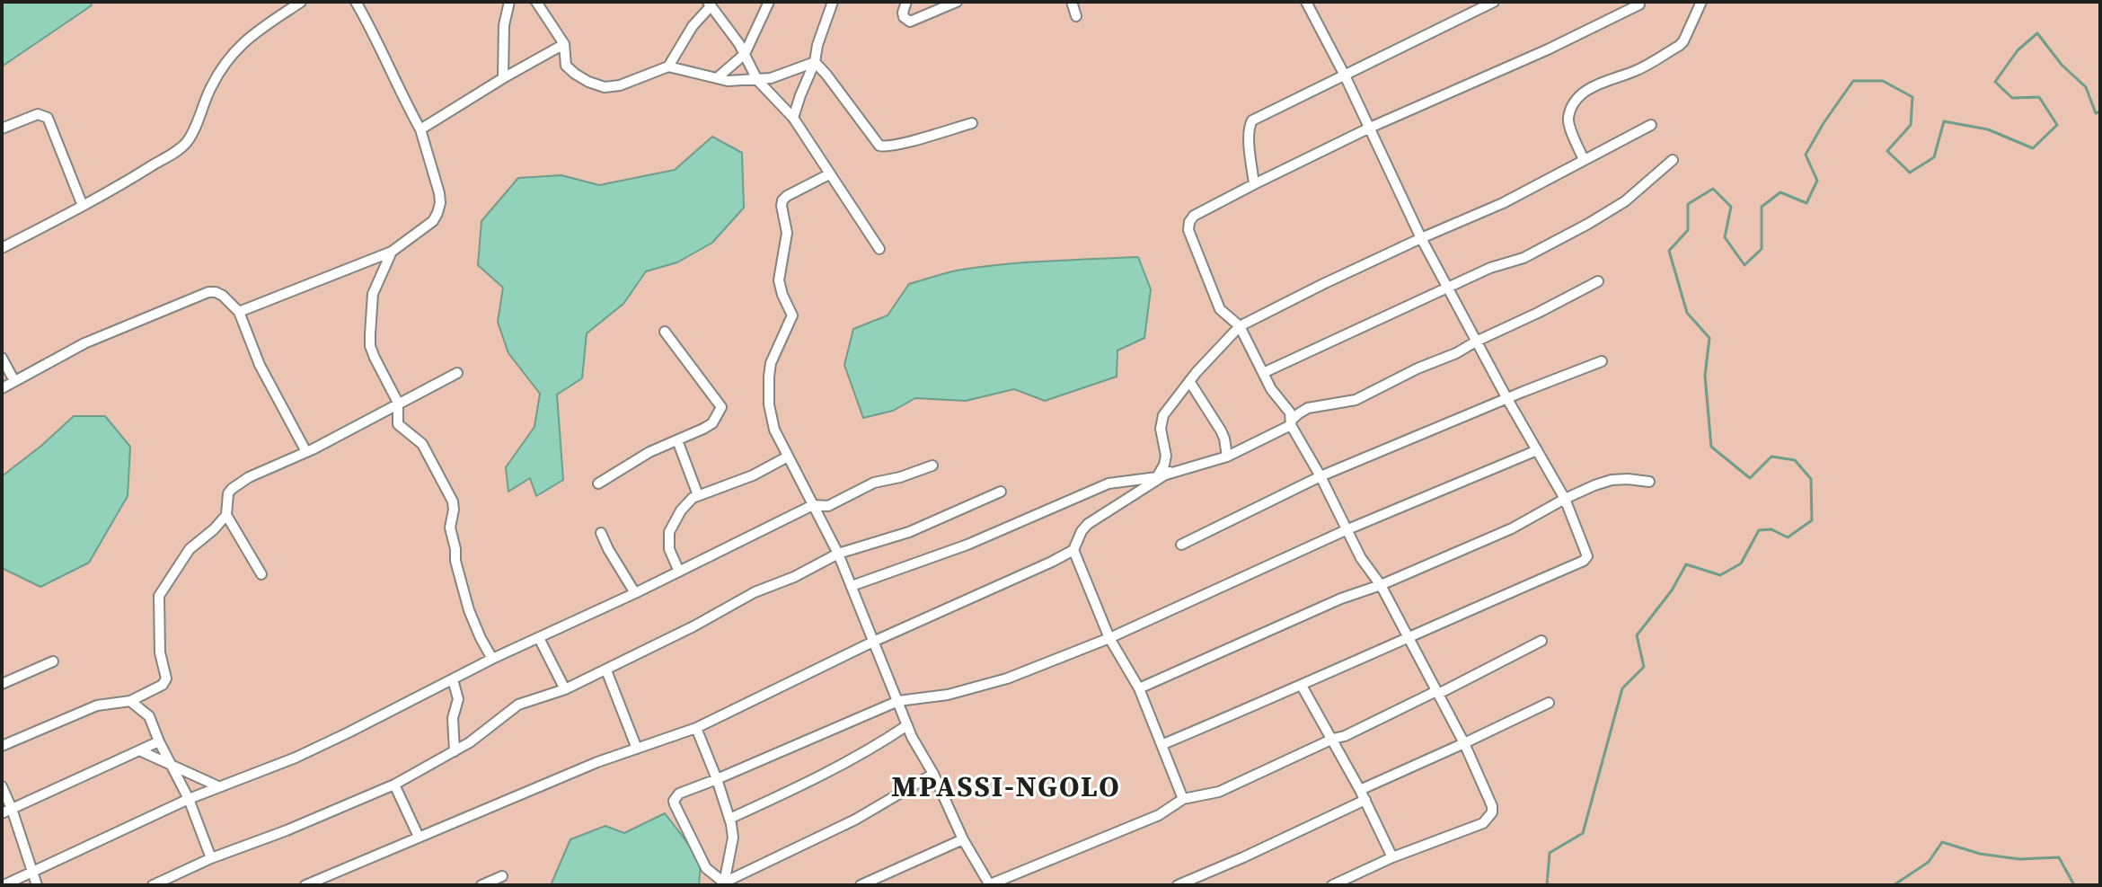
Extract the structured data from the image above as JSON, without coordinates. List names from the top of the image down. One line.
{"districts":["MPASSI-NGOLO"]}
